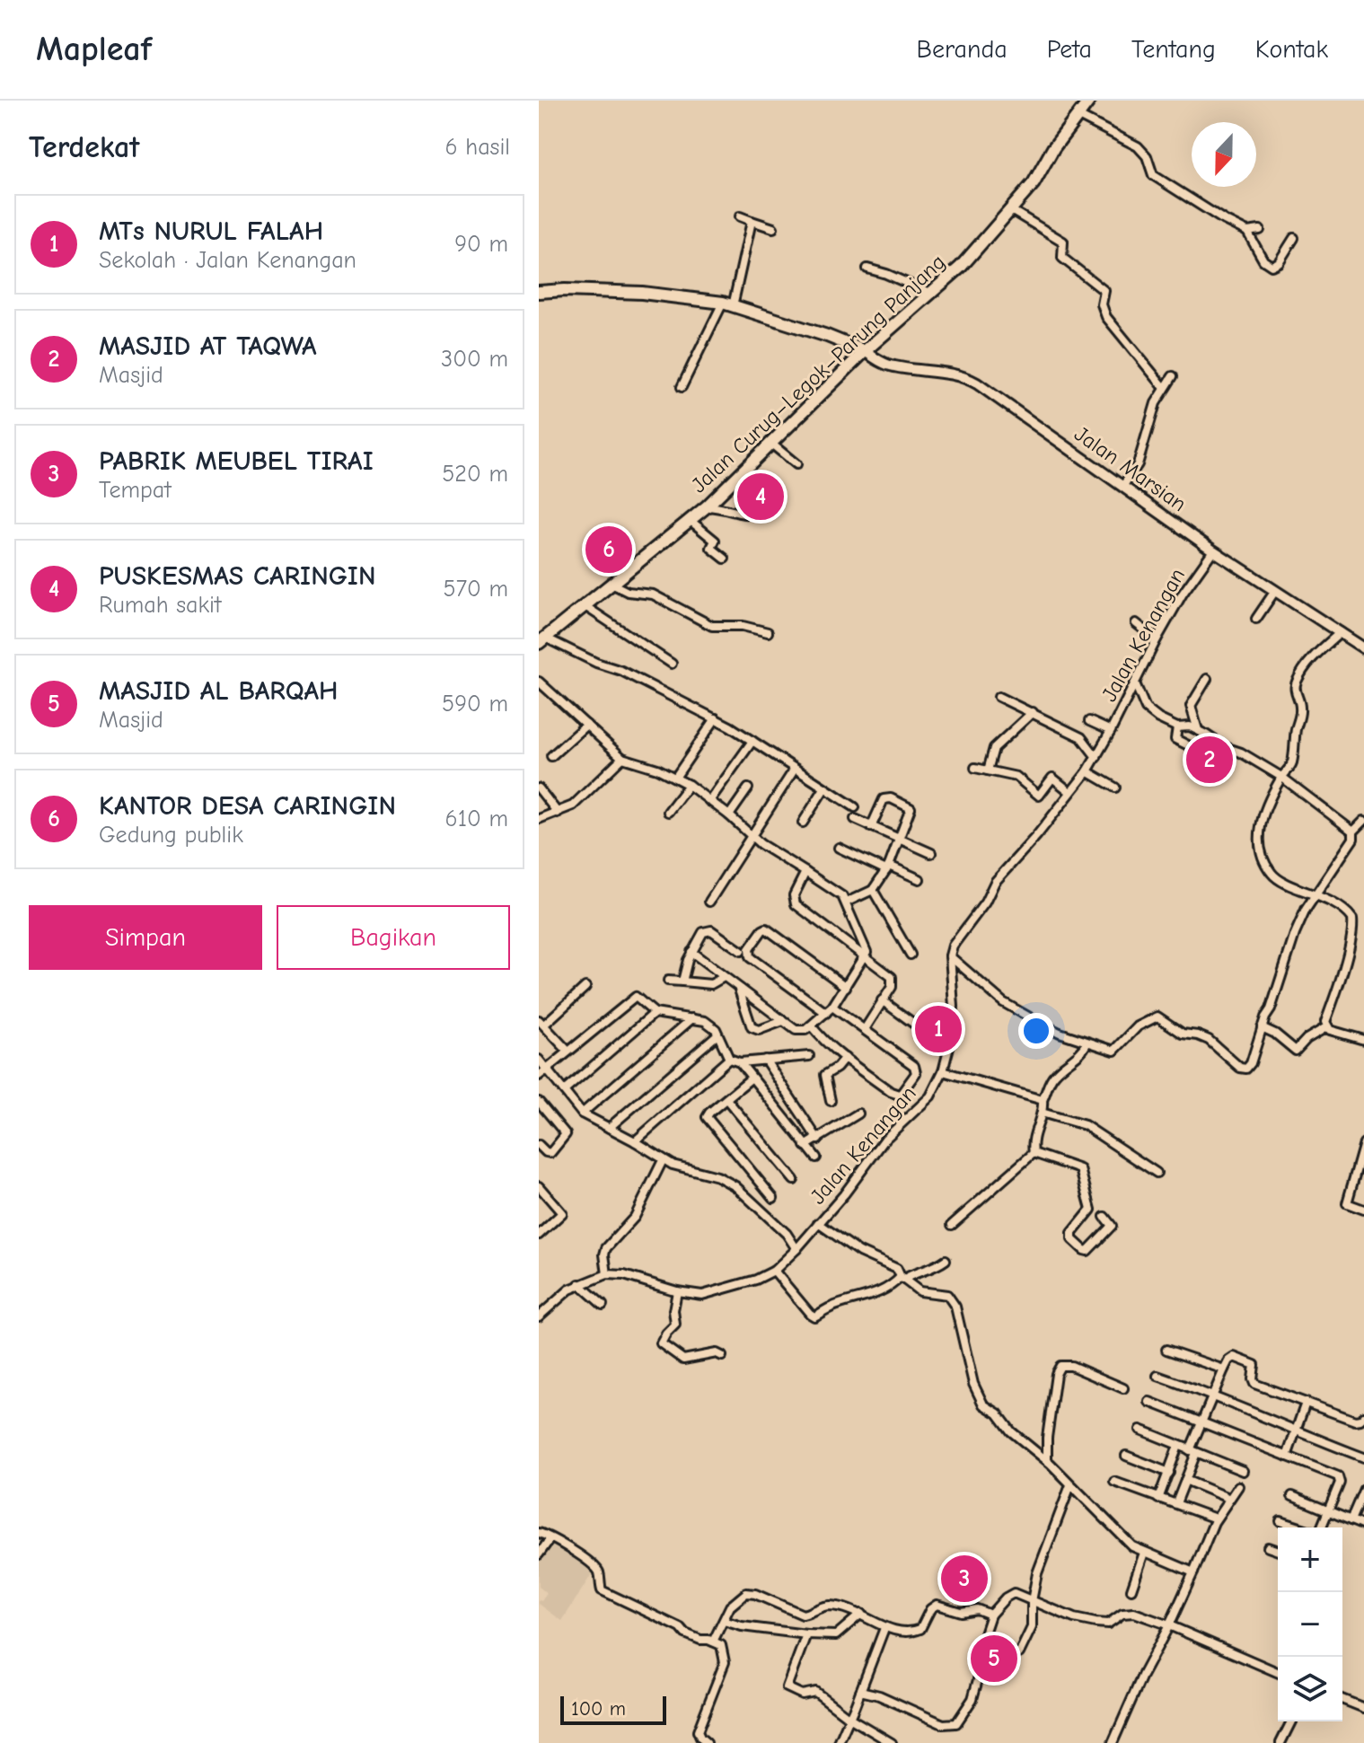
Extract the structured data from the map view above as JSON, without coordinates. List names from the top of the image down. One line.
{"streets":{"main road":["Jalan Curug–Legok–Parung Panjang"],"street":["Jalan Marsian","Jalan Kenangan"]},"crossings":[["Jalan Curug–Legok–Parung Panjang","Jalan Marsian"],["Jalan Marsian","Jalan Kenangan"]],"scale_bar":"100 m","north":"bottom","page":{"header":"Mapleaf","nav":["Beranda","Peta","Tentang","Kontak"],"heading":["Terdekat","6 hasil"],"list":[{"mark":"1","name":"MTs NURUL FALAH","note":"Sekolah · Jalan Kenangan","value":"90 m"},{"mark":"2","name":"MASJID AT TAQWA","note":"Masjid","value":"300 m"},{"mark":"3","name":"PABRIK MEUBEL TIRAI","note":"Tempat","value":"520 m"},{"mark":"4","name":"PUSKESMAS CARINGIN","note":"Rumah sakit","value":"570 m"},{"mark":"5","name":"MASJID AL BARQAH","note":"Masjid","value":"590 m"},{"mark":"6","name":"KANTOR DESA CARINGIN","note":"Gedung publik","value":"610 m"}],"pins":["4","6","2","1","3","5"],"buttons":["Simpan","Bagikan"],"map_buttons":["+","−"],"scale":"100 m"}}
